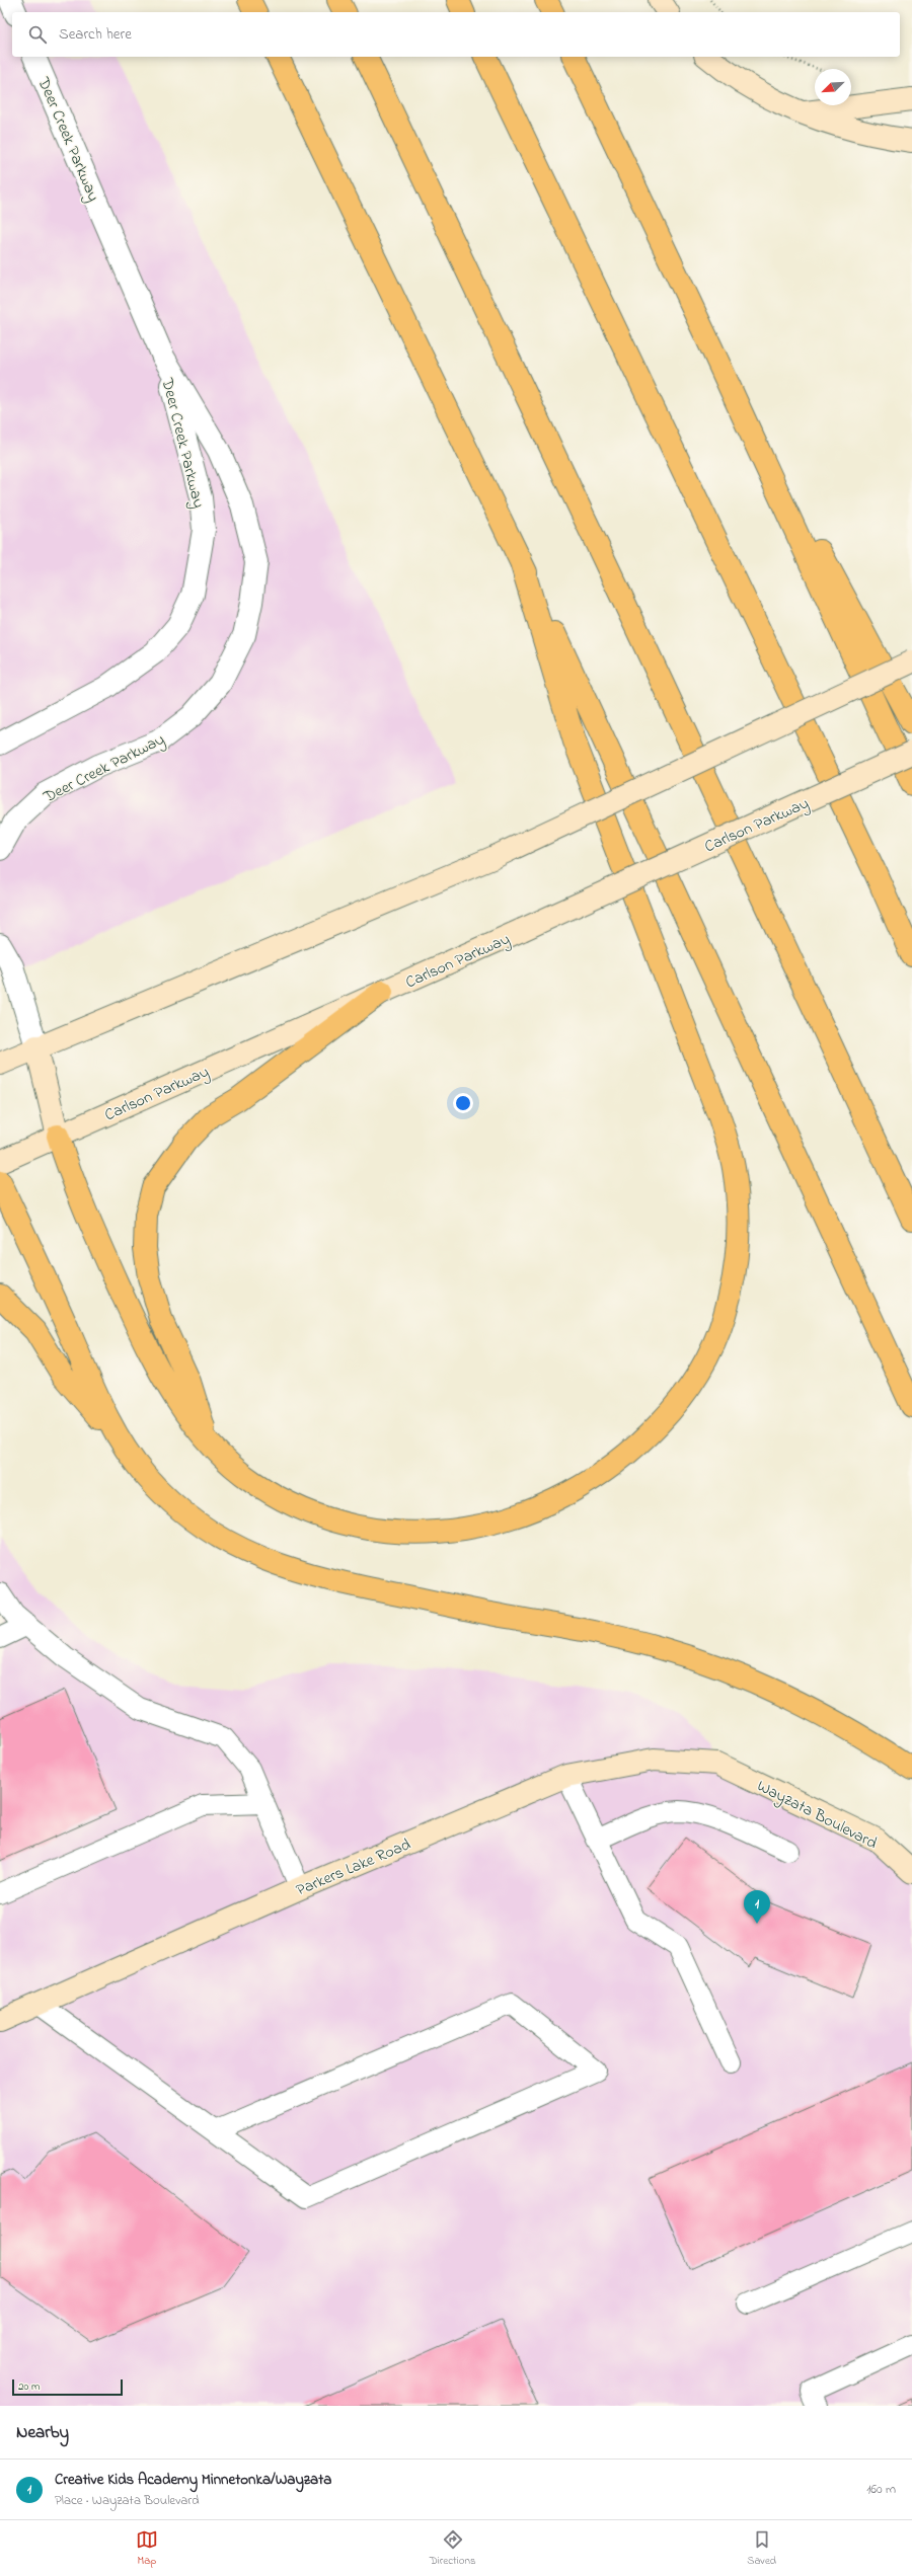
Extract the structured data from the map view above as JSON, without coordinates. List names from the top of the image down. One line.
{"streets":{"main road":["Carlson Parkway","Wayzata Boulevard","Parkers Lake Road"],"street":["Deer Creek Parkway"]},"crossings":[["Wayzata Boulevard","Parkers Lake Road"]],"scale_bar":"20 m","north":"bottom left","page":{"search":"Search here","pins":"1","scale":"20 m","heading":"Nearby","list":[{"mark":"1","name":"Creative Kids Academy Minnetonka/Wayzata","note":"Place · Wayzata Boulevard","value":"160 m"}],"nav":["Map","Directions","Saved"]}}
